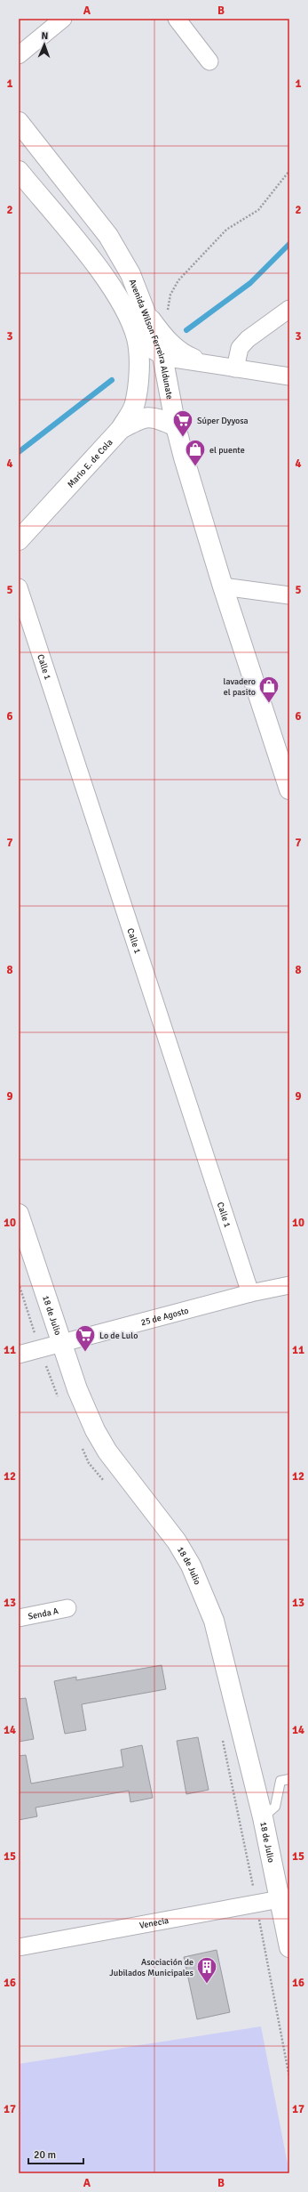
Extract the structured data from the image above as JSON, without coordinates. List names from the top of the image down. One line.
{"streets":{"street":["Avenida Wilson Ferreira Aldunate","Mario E. de Cola","Calle 1","18 de Julio","25 de Agosto","Senda A","Venecia"]},"crossings":[["Avenida Wilson Ferreira Aldunate","Mario E. de Cola"],["Calle 1","25 de Agosto"],["18 de Julio","25 de Agosto"],["18 de Julio","Venecia"]],"places":{"supermarket":["Súper Dyyosa","Lo de Lulo"],"shop":["el puente","lavadero el pasito"],"building":["Asociación de Jubilados Municipales"]},"scale_bar":"20 m","north":"top","grid":{"columns":["A","B"],"rows":["1","2","3","4","5","6","7","8","9","10","11","12","13","14","15","16","17"]}}
